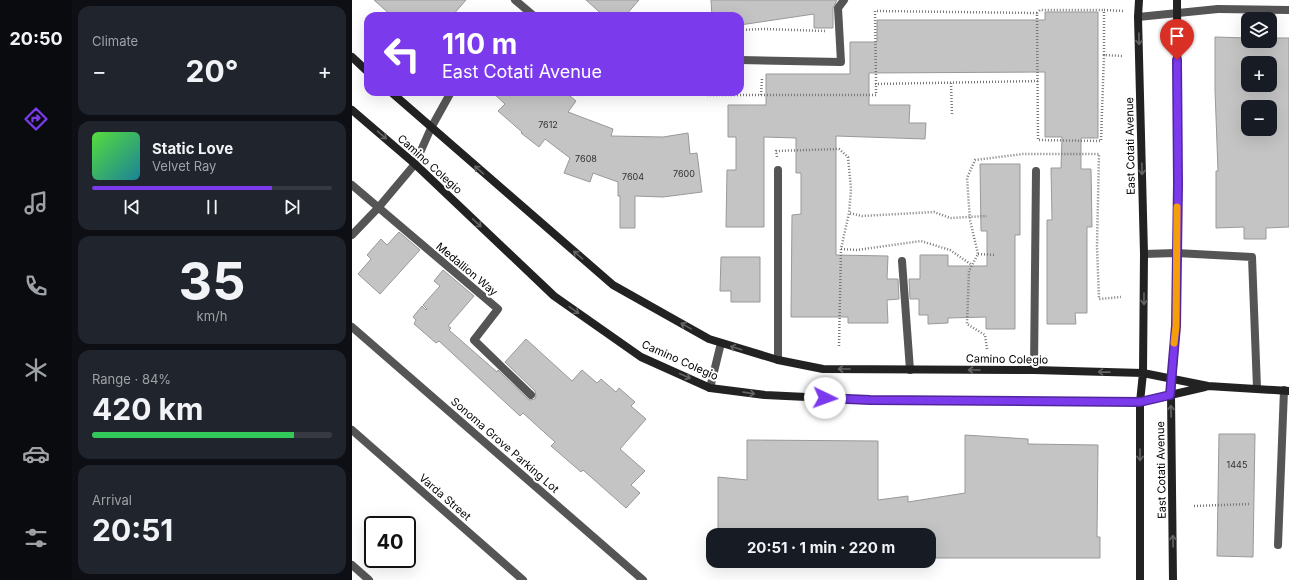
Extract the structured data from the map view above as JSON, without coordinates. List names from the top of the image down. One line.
{"streets":{"street":["East Cotati Avenue","Camino Colegio","Medallion Way","Sonoma Grove Parking Lot","Varda Street"]},"crossings":[["East Cotati Avenue","Camino Colegio"]],"house_numbers":["7612","7608","7600","7604","1445"],"page":{"tabs":"20:50","tile":["Climate",["35","km/h"],["Range · 84%","420 km"],["Arrival","20:51"]],"map_buttons":["+","−"],"turn":["110 m","East Cotati Avenue"],"heat":["−","20°","+"],"song":["Static Love","Velvet Ray"],"limit":"40","trip":"20:51 · 1 min · 220 m"}}
